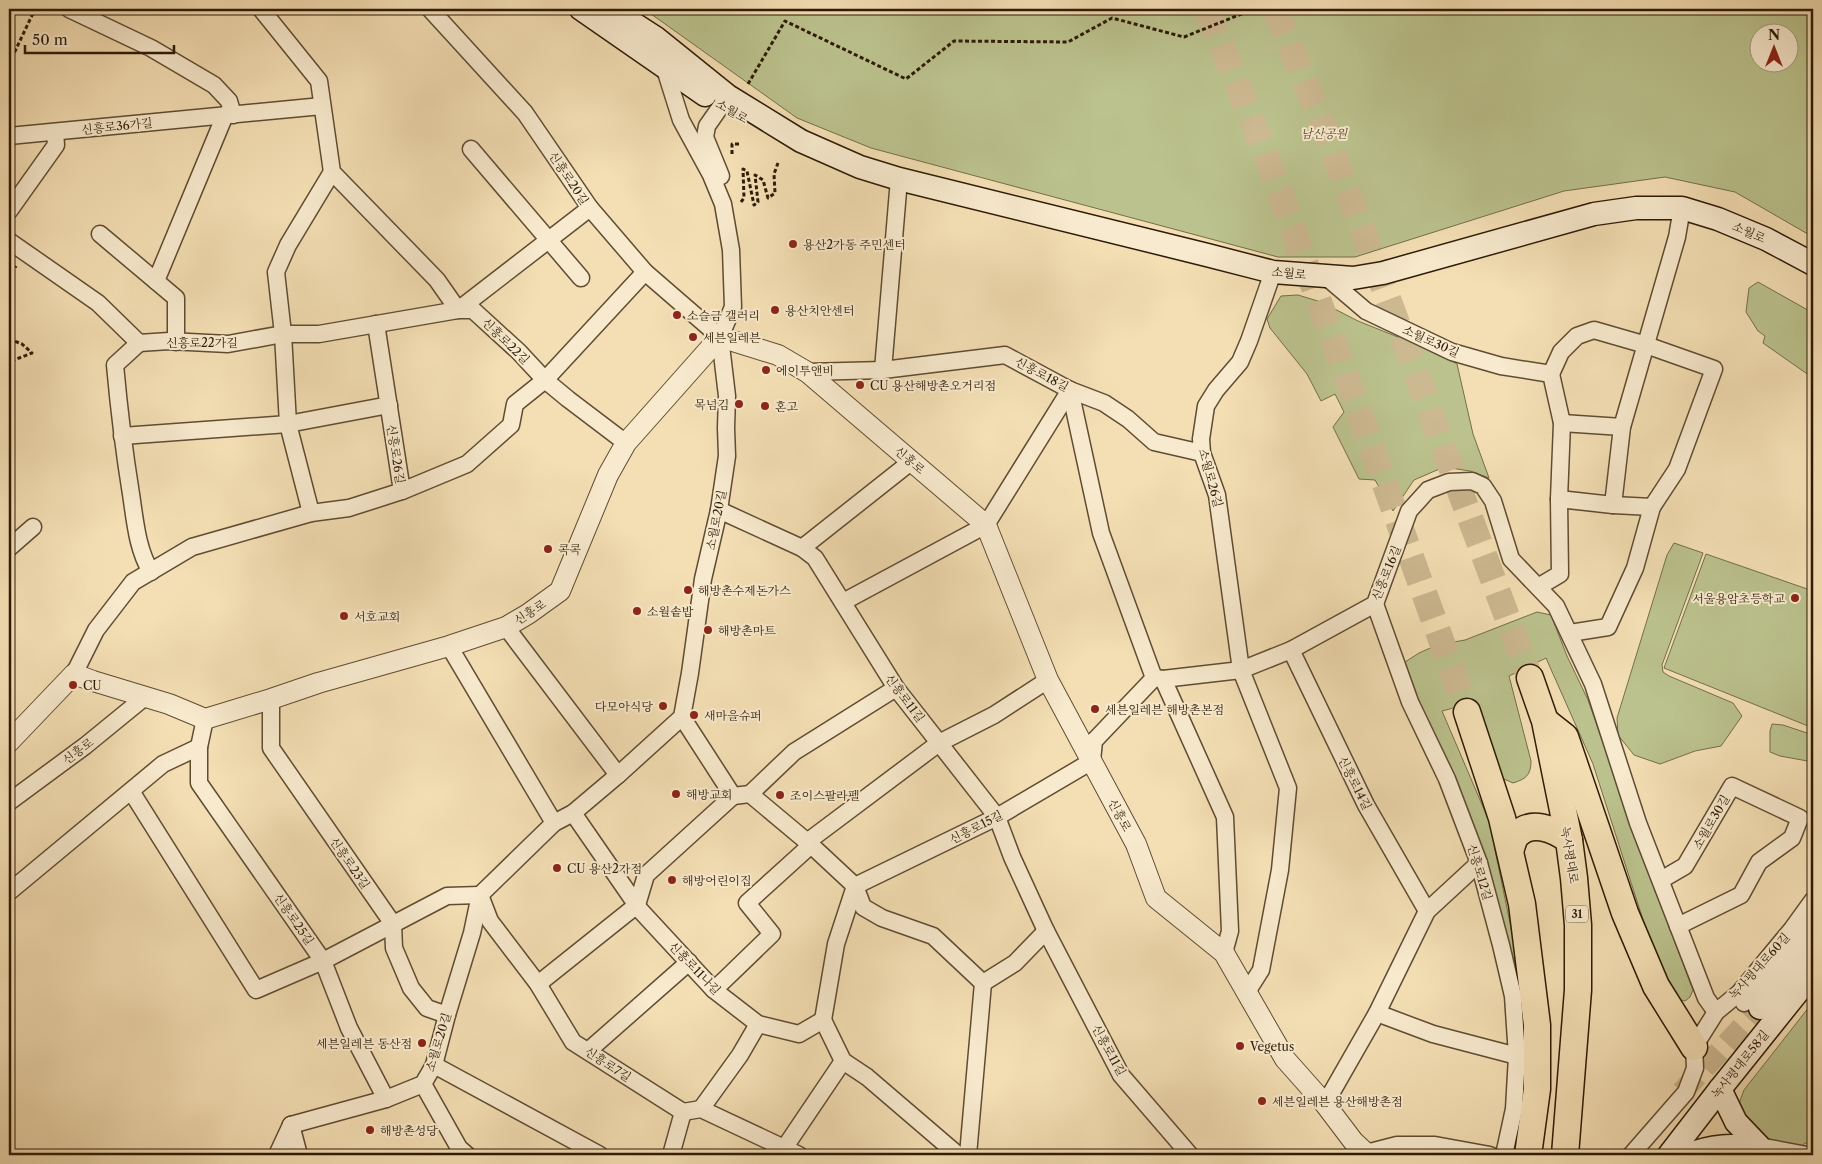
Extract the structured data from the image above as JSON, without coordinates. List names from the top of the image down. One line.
{"streets":{"main road":["소월로","녹사평대로","31","녹사평대로58길"],"street":["신흥로36가길","신흥로20길","신흥로22길","소월로30길","신흥로22가길","신흥로18길","신흥로26길","신흥로","소월로26길","소월로20길","신흥로16길","신흥로11길","신흥로14길","신흥로15길","신흥로23길","신흥로12길","신흥로25길","녹사평대로60길","신흥로11나길","신흥로7길"]},"crossings":[["소월로","소월로30길"],["소월로","소월로26길"],["신흥로20길","신흥로"],["신흥로20길","소월로20길"],["신흥로22길","신흥로22가길"],["신흥로22길","신흥로"],["신흥로22가길","신흥로26길"],["신흥로18길","신흥로"],["신흥로18길","소월로26길"],["신흥로","소월로20길"],["신흥로","신흥로15길"],["신흥로","신흥로23길"],["신흥로","신흥로25길"],["소월로26길","신흥로16길"],["소월로20길","신흥로11길"],["소월로20길","신흥로25길"],["소월로20길","신흥로7길"],["신흥로16길","신흥로14길"],["신흥로16길","신흥로12길"],["신흥로11길","신흥로15길"]],"parks":["남산공원"],"places":["용산2가동 주민센터","용산치안센터","소슬금 갤러리","세븐일레븐","에이투앤비","CU 용산해방촌오거리점","목넘김","혼고","콕콕","해방촌수제돈가스","서울용암초등학교","소월솥밥","서호교회","해방촌마트","CU","다모아식당","세븐일레븐 해방촌본점","새마을슈퍼","해방교회","조이스팔라펠","CU 용산2가점","해방어린이집","세븐일레븐 동산점","Vegetus","세븐일레븐 용산해방촌점","해방촌성당"],"scale_bar":"50 m","north":"top"}
